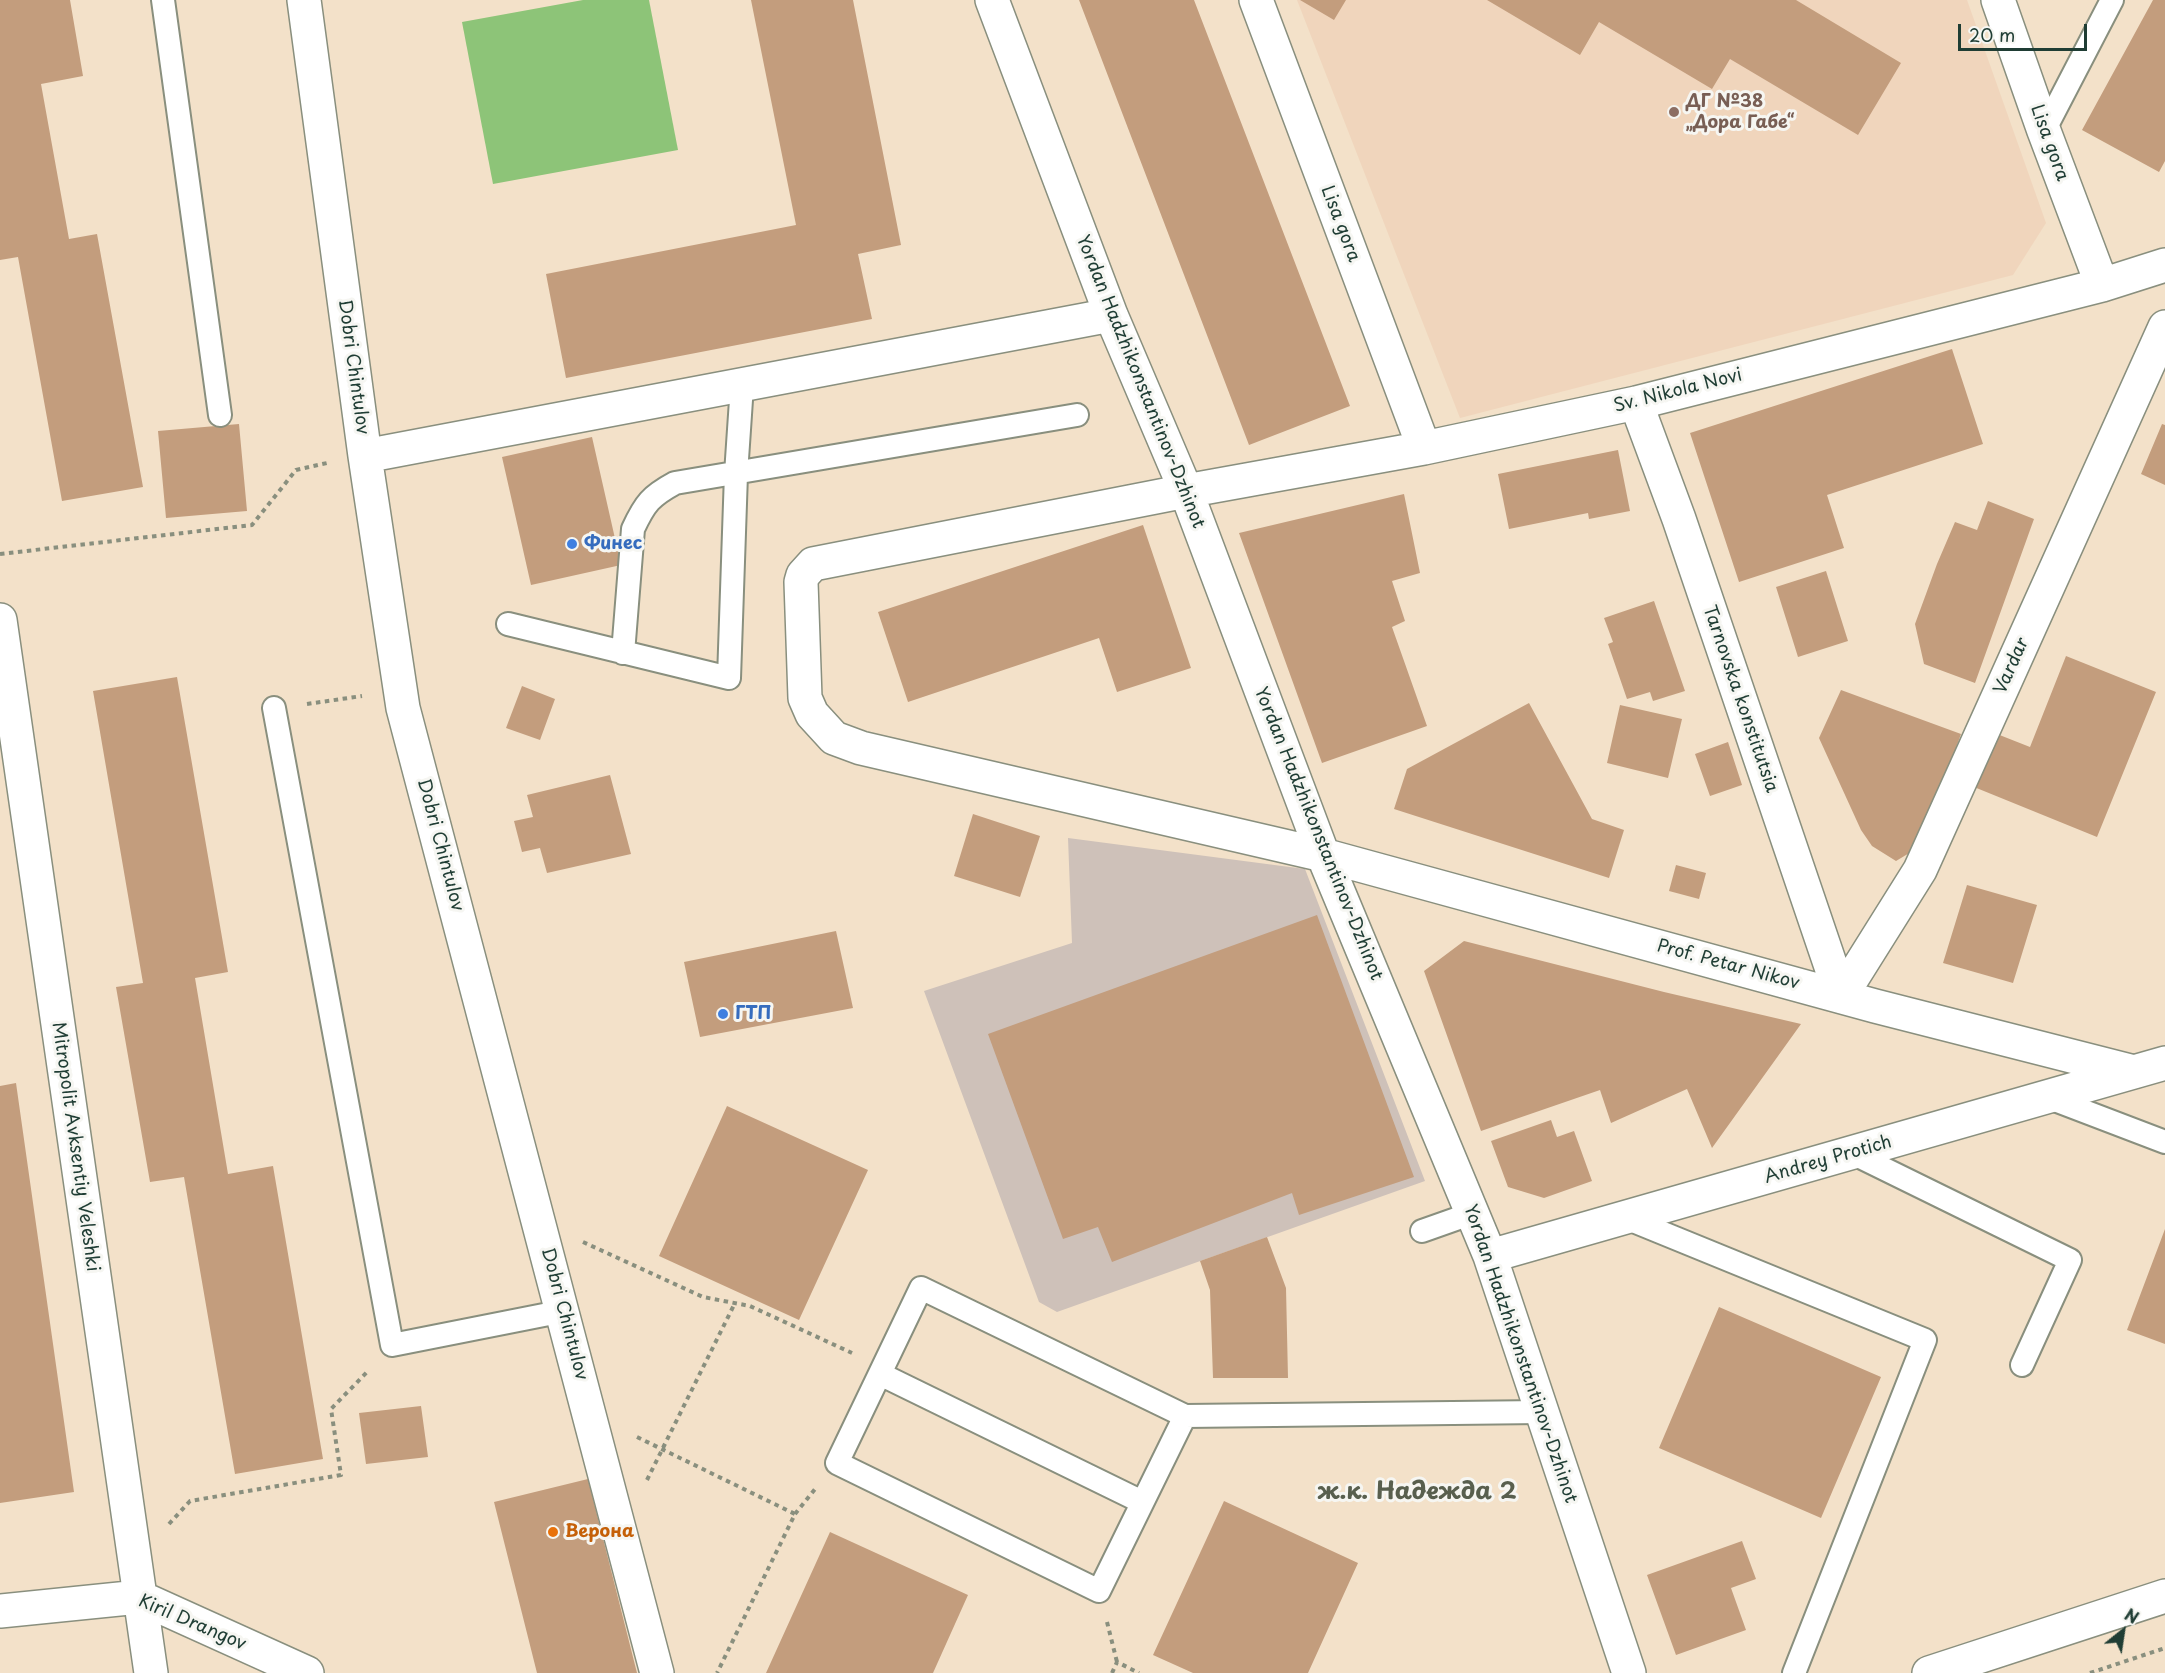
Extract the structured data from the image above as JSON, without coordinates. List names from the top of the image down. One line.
{"streets":{"street":["Lisa gora","Dobri Chintulov","Yordan Hadzhikonstantinov-Dzhinot","Sv. Nikola Novi","Vardar","Tarnovska konstitutsia","Prof. Petar Nikov","Mitropolit Avksentiy Veleshki","Andrey Protich","Kiril Drangov"]},"crossings":[["Lisa gora","Sv. Nikola Novi"],["Yordan Hadzhikonstantinov-Dzhinot","Sv. Nikola Novi"],["Yordan Hadzhikonstantinov-Dzhinot","Prof. Petar Nikov"],["Yordan Hadzhikonstantinov-Dzhinot","Andrey Protich"],["Sv. Nikola Novi","Tarnovska konstitutsia"],["Sv. Nikola Novi","Prof. Petar Nikov"],["Vardar","Tarnovska konstitutsia"],["Vardar","Prof. Petar Nikov"],["Tarnovska konstitutsia","Prof. Petar Nikov"],["Prof. Petar Nikov","Andrey Protich"],["Mitropolit Avksentiy Veleshki","Kiril Drangov"]],"districts":["ж.к. Надежда 2"],"places":["ДГ №38 „Дора Габе“","Финес","ГТП","Верона"],"scale_bar":"20 m","north":"top right"}
